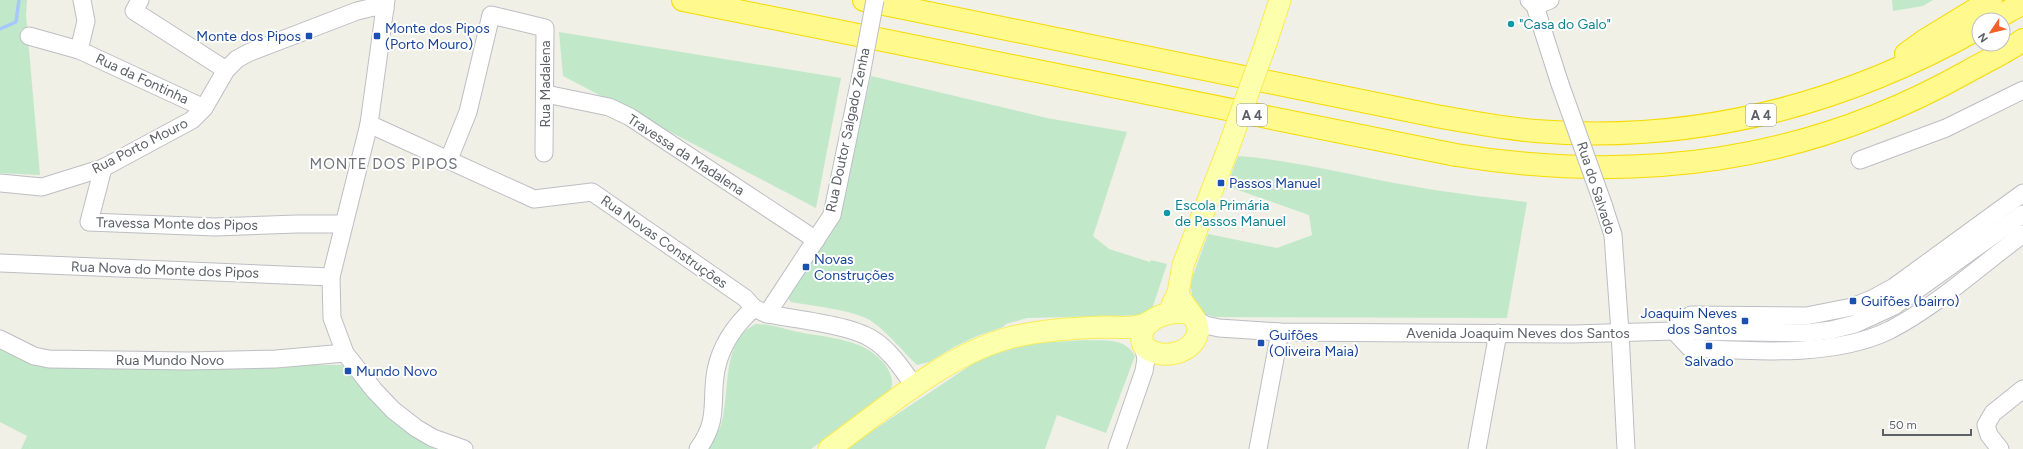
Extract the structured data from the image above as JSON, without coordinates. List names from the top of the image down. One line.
{"streets":{"highway":["A 4"],"street":["Rua da Fontinha","Rua Madalena","Rua Doutor Salgado Zenha","Rua Porto Mouro","Travessa da Madalena","Rua do Salvado","Travessa Monte dos Pipos","Rua Novas Construções","Rua Nova do Monte dos Pipos","Avenida Joaquim Neves dos Santos","Rua Mundo Novo"]},"crossings":[["Rua da Fontinha","Rua Porto Mouro"],["Rua Madalena","Travessa da Madalena"],["Rua Madalena","Rua Novas Construções"],["Rua Doutor Salgado Zenha","Travessa da Madalena"],["Rua Doutor Salgado Zenha","Rua Novas Construções"],["Rua Porto Mouro","Travessa Monte dos Pipos"],["Rua do Salvado","Avenida Joaquim Neves dos Santos"]],"districts":["MONTE DOS PIPOS"],"places":{"other":["\"Casa do Galo\"","Escola Primária de Passos Manuel"],"transit":["Monte dos Pipos","Monte dos Pipos (Porto Mouro)","Passos Manuel","Novas Construções","Guifões (bairro)","Joaquim Neves dos Santos","Guifões (Oliveira Maia)","Salvado","Mundo Novo"]},"scale_bar":"50 m","north":"bottom left"}
